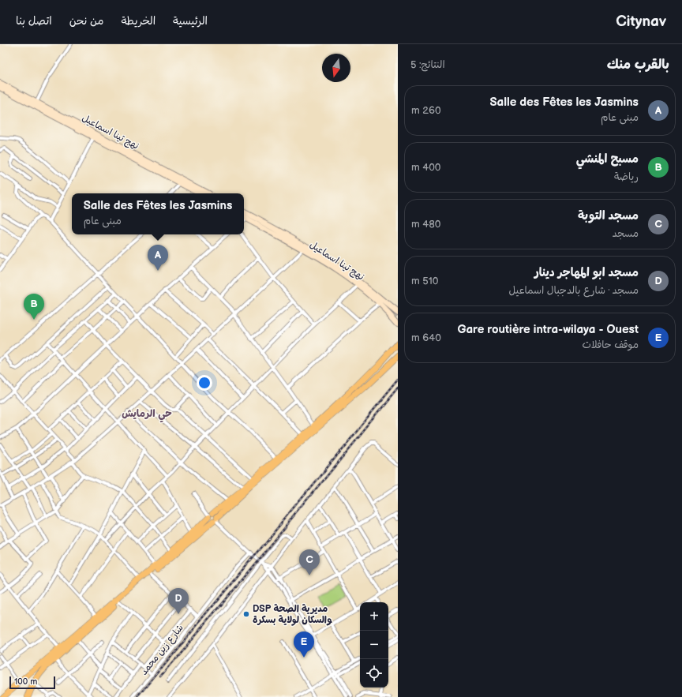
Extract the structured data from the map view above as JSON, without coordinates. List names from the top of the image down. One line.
{"streets":{"main road":["نهج تينا اسماعيل"],"street":["شارع زين محمد"]},"districts":["حي الرمايش"],"places":["DSP مديرية الصحة والسكان لولاية بسكرة"],"scale_bar":"100 m","north":"bottom","page":{"header":"Citynav","nav":["الرئيسية","الخريطة","من نحن","اتصل بنا"],"heading":["بالقرب منك","النتائج: 5"],"list":[{"mark":"A","name":"Salle des Fêtes les Jasmins","note":"مبنى عام","value":"260 m"},{"mark":"B","name":"مسبح المنشي","note":"رياضة","value":"400 m"},{"mark":"C","name":"مسجد التوبة","note":"مسجد","value":"480 m"},{"mark":"D","name":"مسجد ابو المهاجر دينار","note":"مسجد · شارع بالدجبال اسماعيل","value":"510 m"},{"mark":"E","name":"Gare routière intra-wilaya - Ouest","note":"موقف حافلات","value":"640 m"}],"popup":["Salle des Fêtes les Jasmins","مبنى عام"],"pins":["A","B","C","D","E"],"map_buttons":["+","−"],"scale":"100 m"}}
